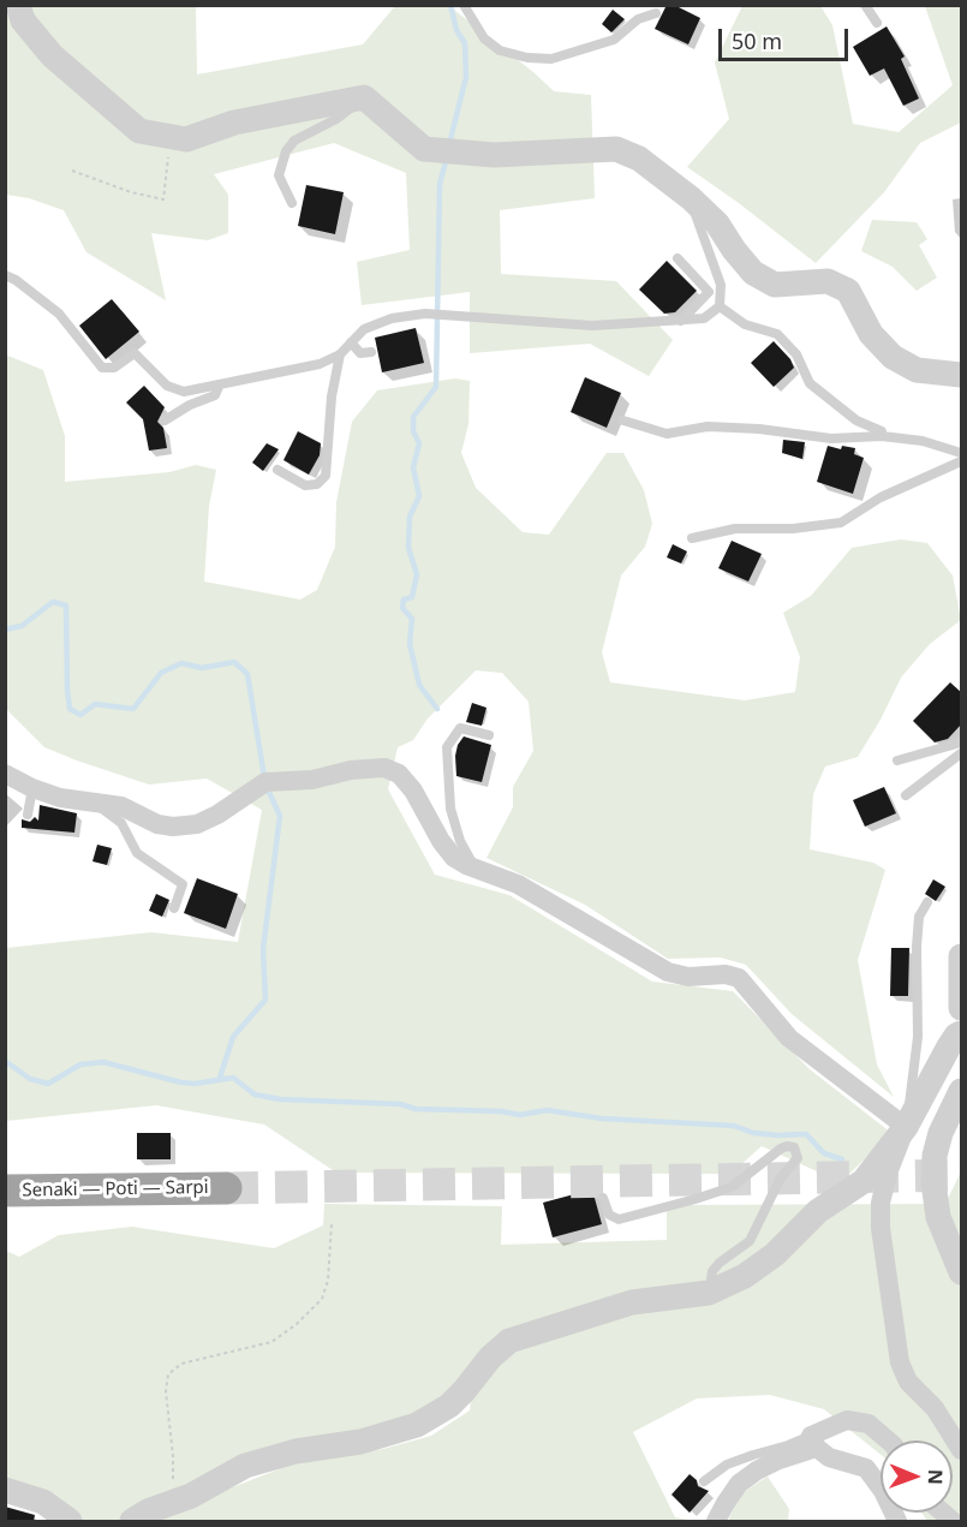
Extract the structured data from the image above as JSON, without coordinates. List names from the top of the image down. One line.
{"streets":{"highway":["Senaki — Poti — Sarpi"]},"scale_bar":"50 m","north":"right"}
